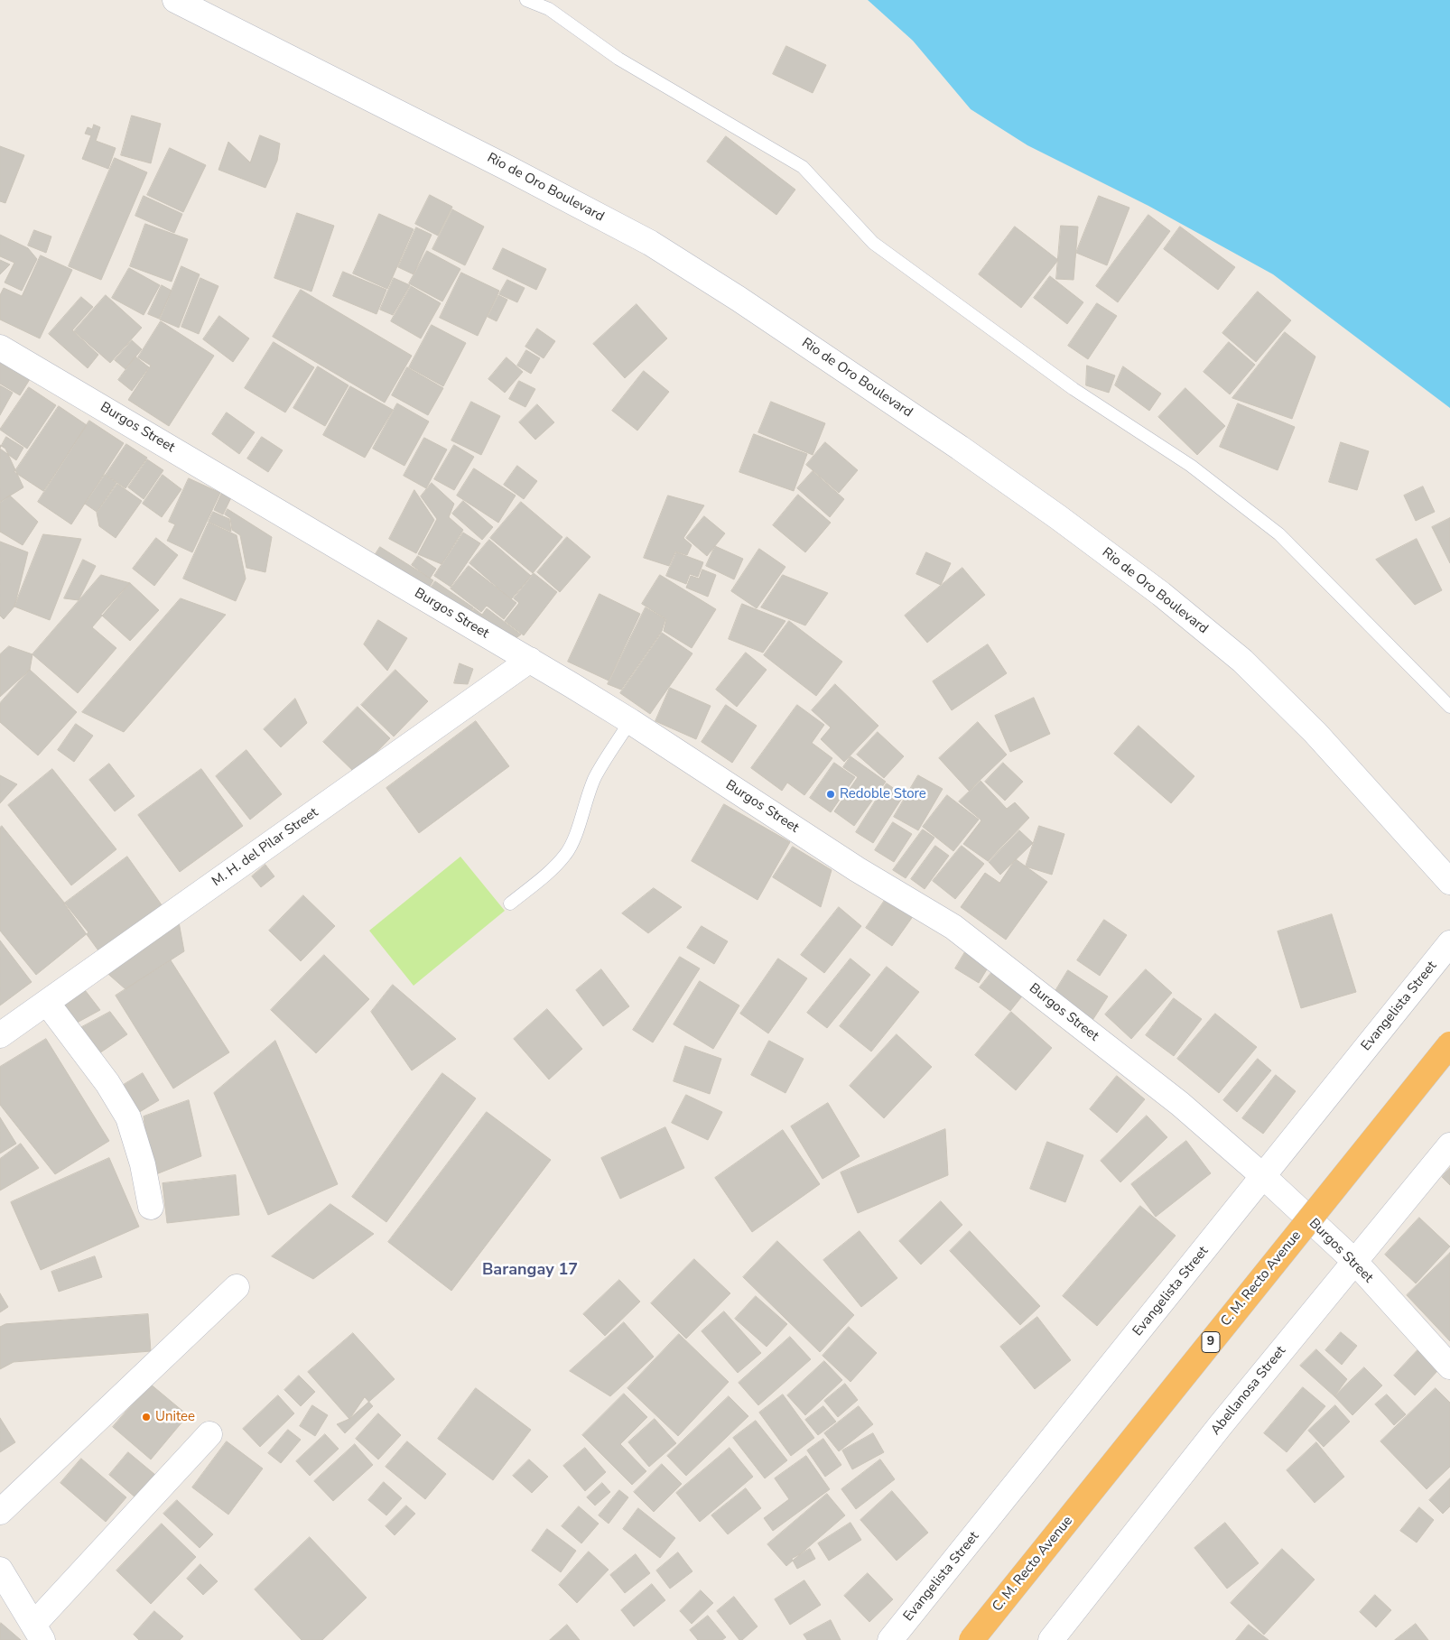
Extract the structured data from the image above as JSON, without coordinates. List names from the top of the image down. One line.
{"streets":{"highway":["C. M. Recto Avenue","9"],"street":["Rio de Oro Boulevard","Burgos Street","M. H. del Pilar Street","Evangelista Street","Abellanosa Street"]},"crossings":[["Burgos Street","M. H. del Pilar Street"],["Burgos Street","Evangelista Street"],["Burgos Street","Abellanosa Street"]],"districts":["Barangay 17"],"places":["Redoble Store","Unitee"]}
